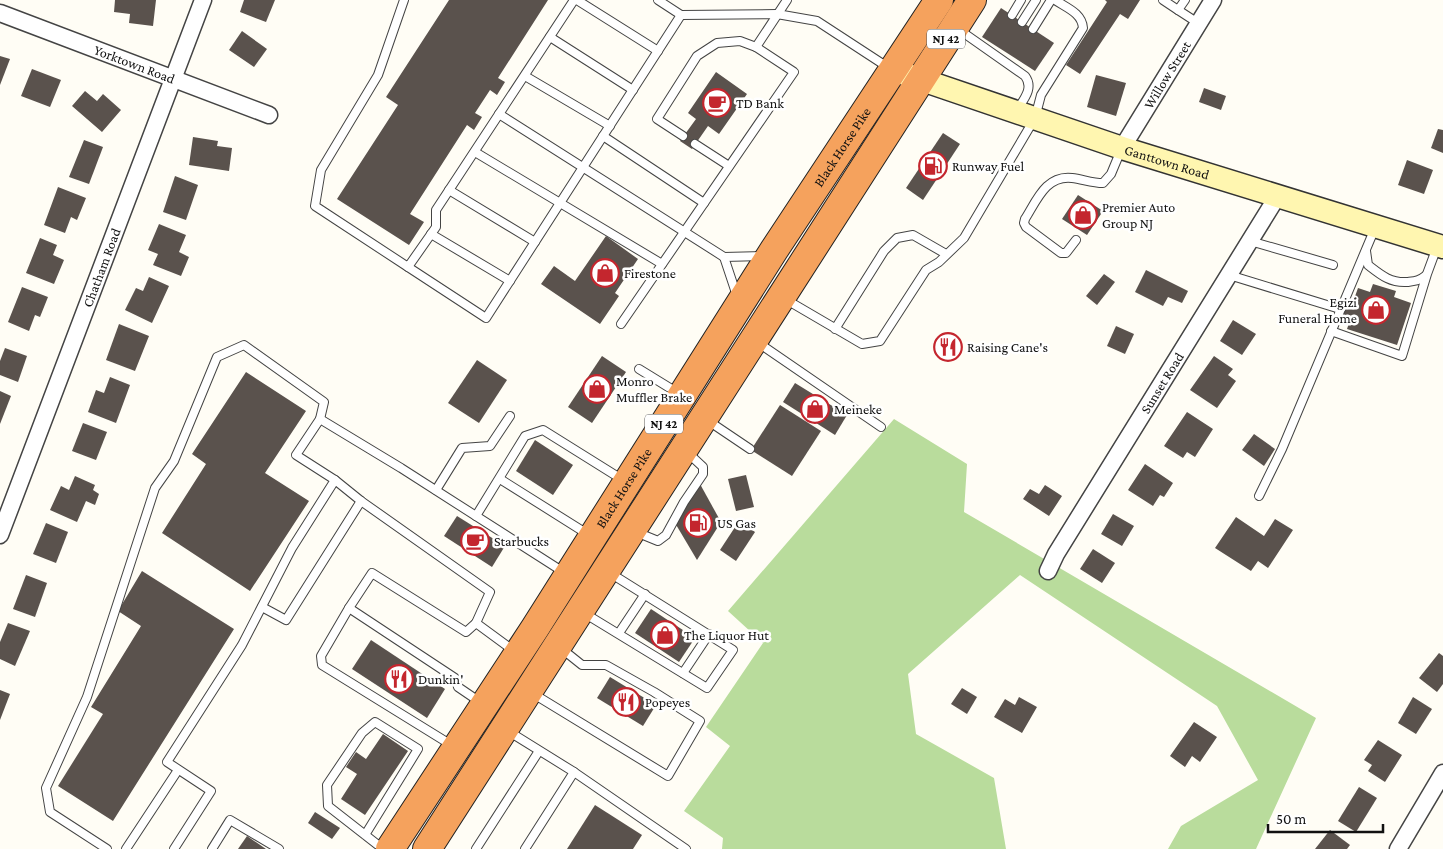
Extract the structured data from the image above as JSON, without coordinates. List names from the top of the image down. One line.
{"streets":{"highway":["NJ 42","Black Horse Pike"],"street":["Yorktown Road","Willow Street","Ganttown Road","Chatham Road","Sunset Road"]},"crossings":[["NJ 42","Ganttown Road"],["Yorktown Road","Chatham Road"],["Willow Street","Ganttown Road"],["Black Horse Pike","Ganttown Road"],["Ganttown Road","Sunset Road"]],"places":{"cafe":["TD Bank","Starbucks"],"fuel station":["Runway Fuel","US Gas"],"shop":["Premier Auto Group NJ","Firestone","Egizi Funeral Home","Monro Muffler Brake","Meineke","The Liquor Hut"],"restaurant":["Raising Cane's","Dunkin'","Popeyes"]},"scale_bar":"50 m"}
